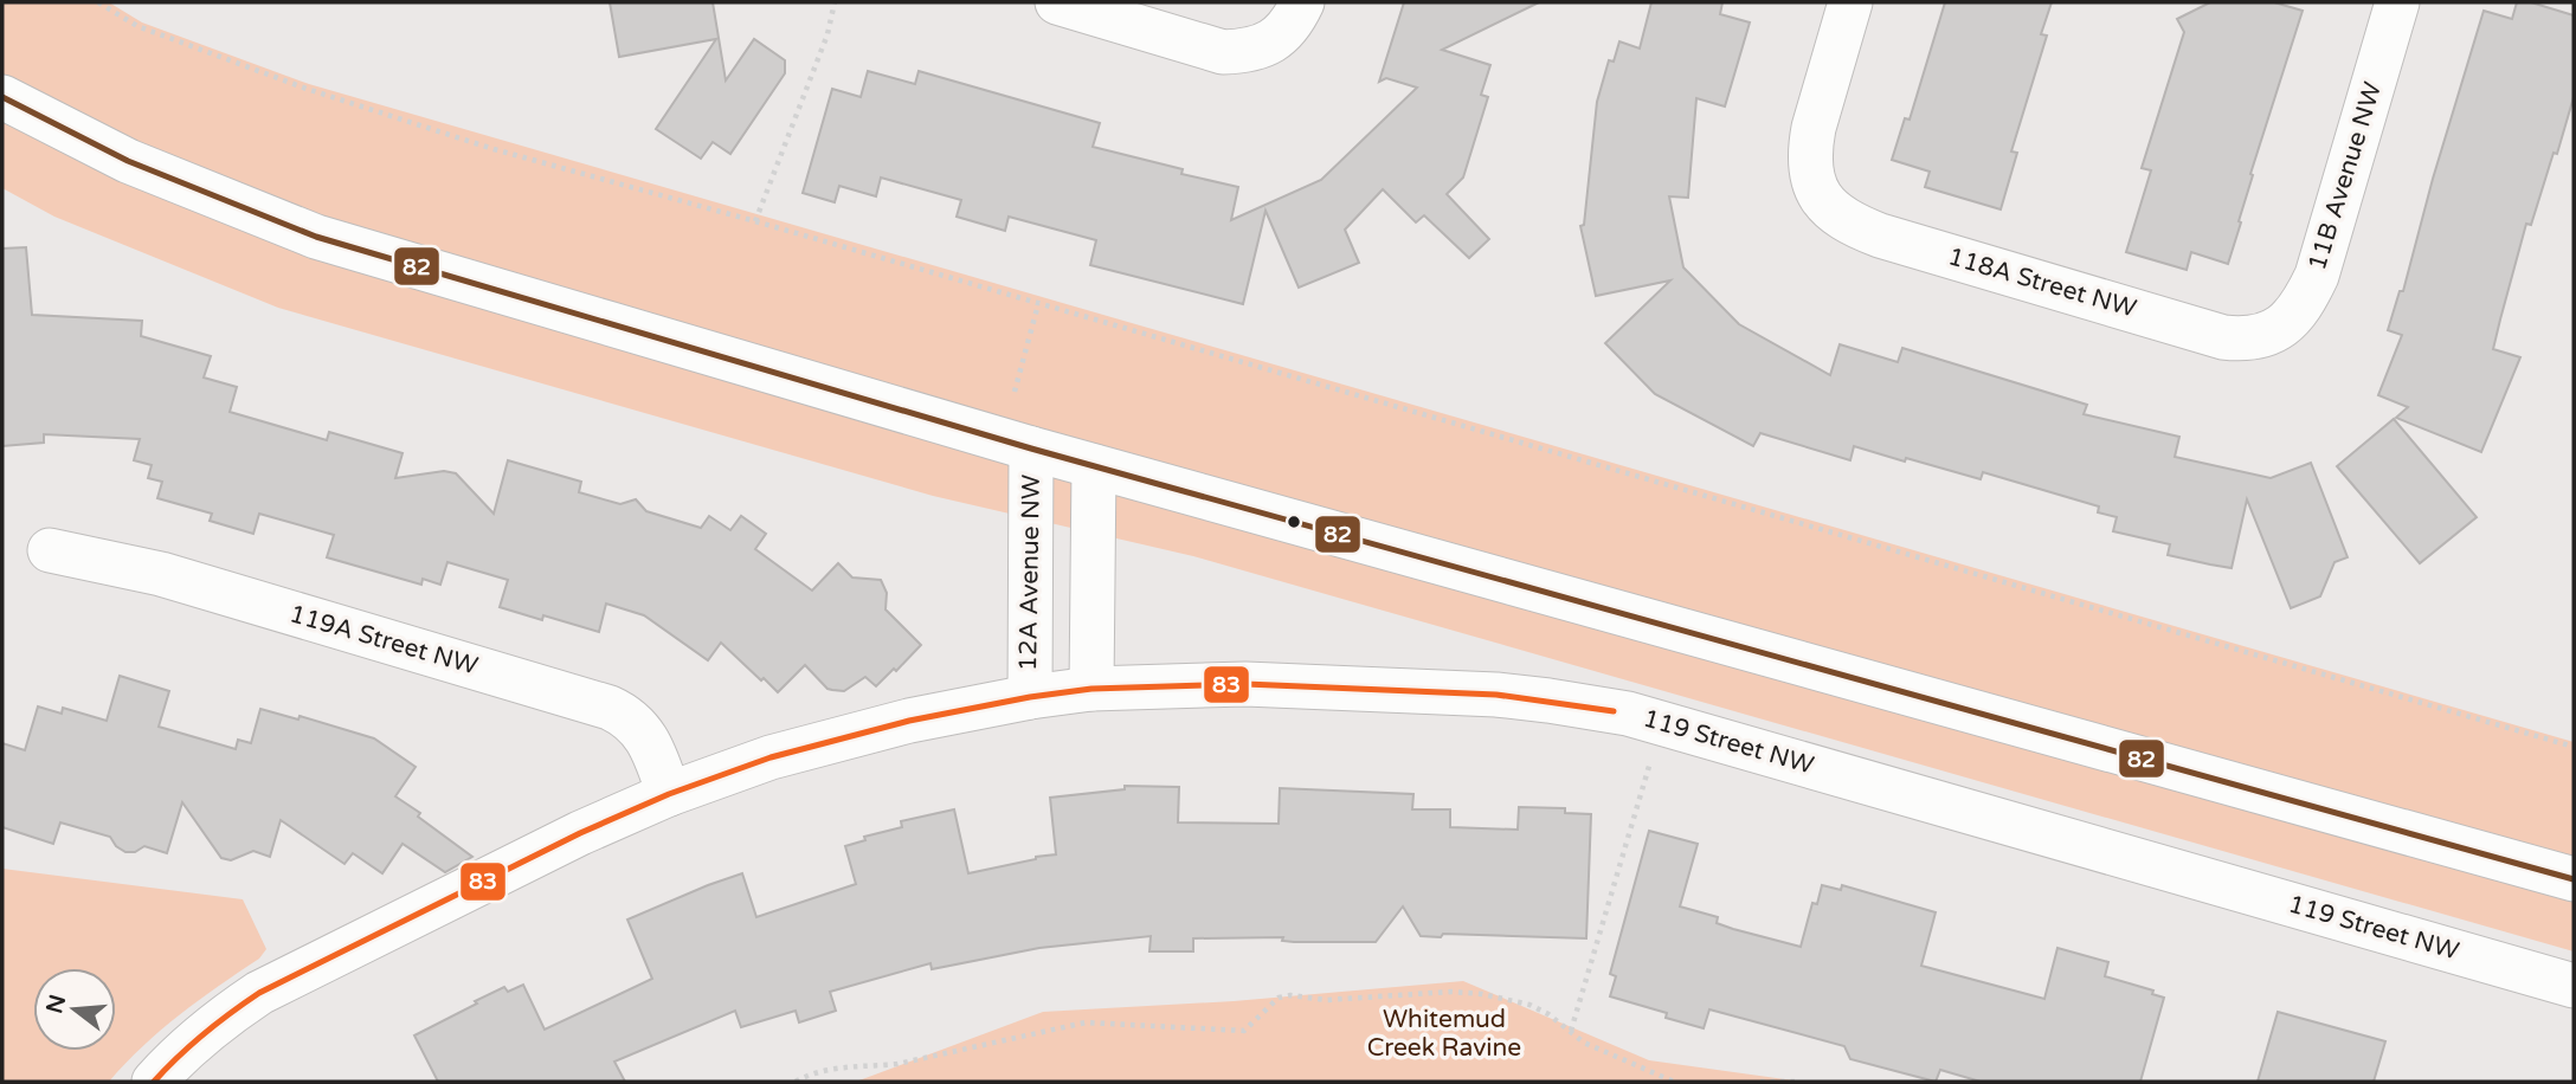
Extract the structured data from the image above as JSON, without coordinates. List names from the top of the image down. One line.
{"streets":{"street":["11B Avenue NW","118A Street NW","12A Avenue NW","119A Street NW","119 Street NW"]},"crossings":[["11B Avenue NW","118A Street NW"],["12A Avenue NW","119 Street NW"],["119A Street NW","119 Street NW"]],"parks":["Whitemud Creek Ravine"],"lines":["transit line 82","transit line 83"],"north":"left"}
